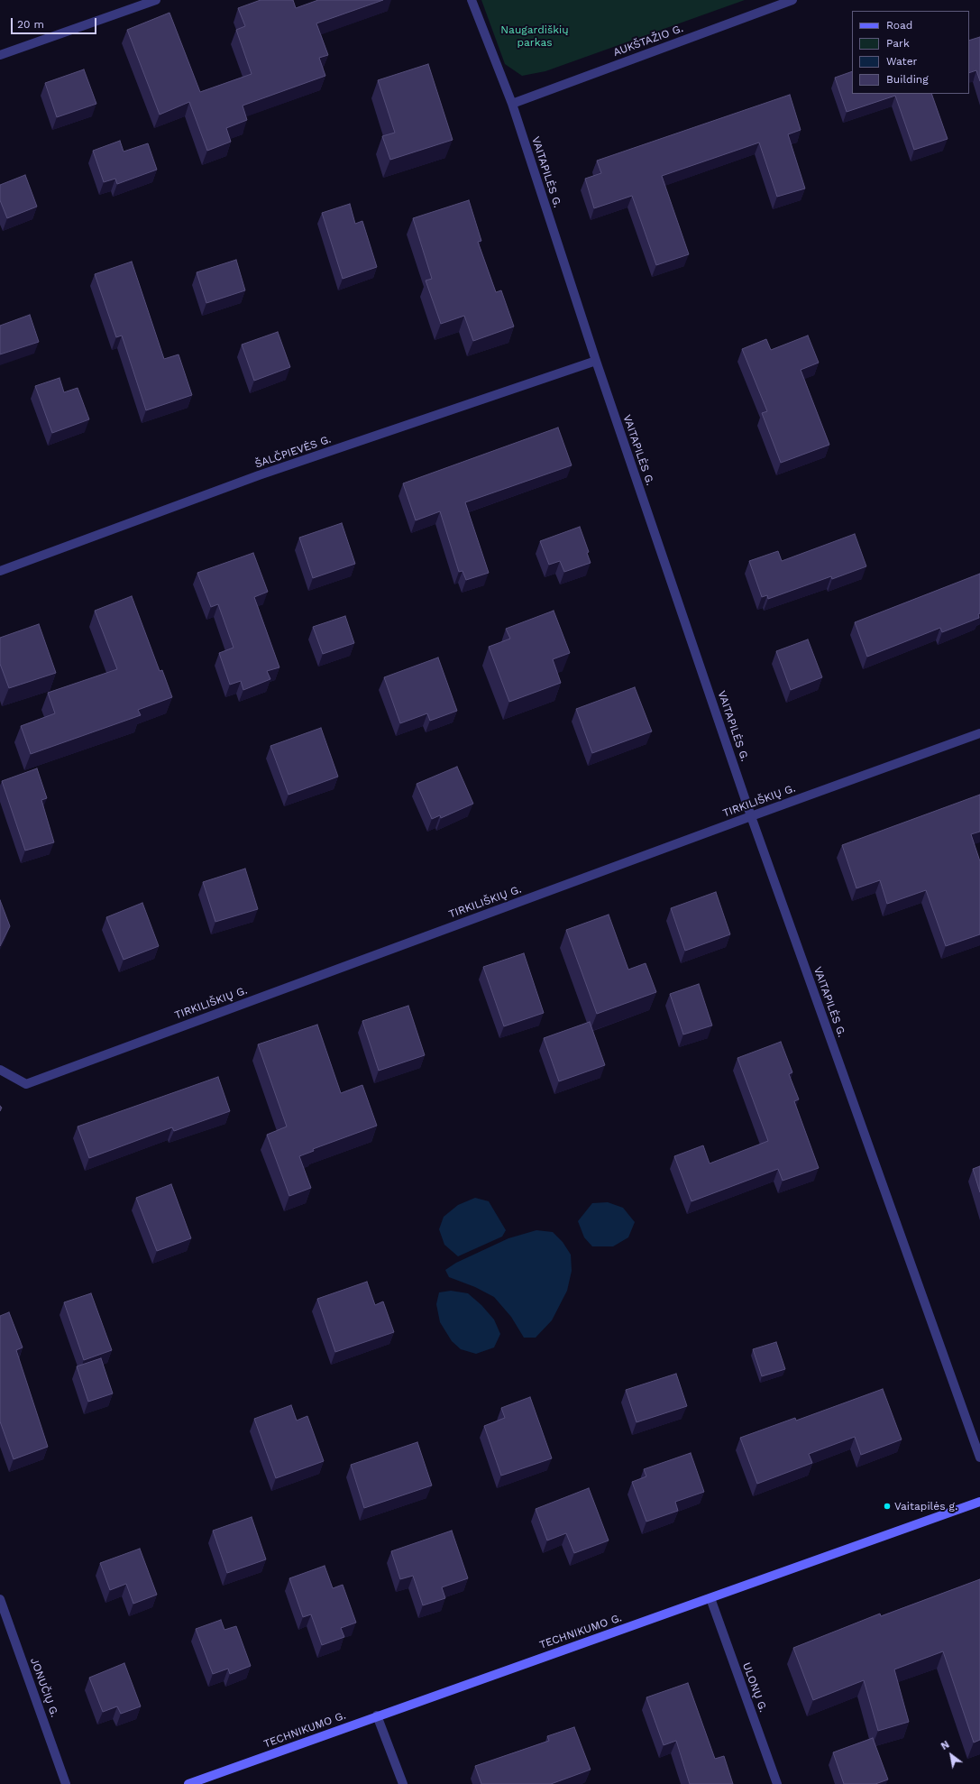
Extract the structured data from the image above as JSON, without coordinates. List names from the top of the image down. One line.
{"streets":{"street":["AUKŠTAŽIO G.","VAITAPILĖS G.","ŠALČPIEVĖS G.","TIRKILIŠKIŲ G.","TECHNIKUMO G.","JONUČIŲ G.","ULONŲ G."]},"crossings":[["AUKŠTAŽIO G.","VAITAPILĖS G."],["VAITAPILĖS G.","ŠALČPIEVĖS G."],["VAITAPILĖS G.","TIRKILIŠKIŲ G."],["TECHNIKUMO G.","ULONŲ G."]],"parks":["Naugardiškių parkas"],"places":["Vaitapilės g."],"legend":["Road","Park","Water","Building"],"scale_bar":"20 m","north":"top left"}
